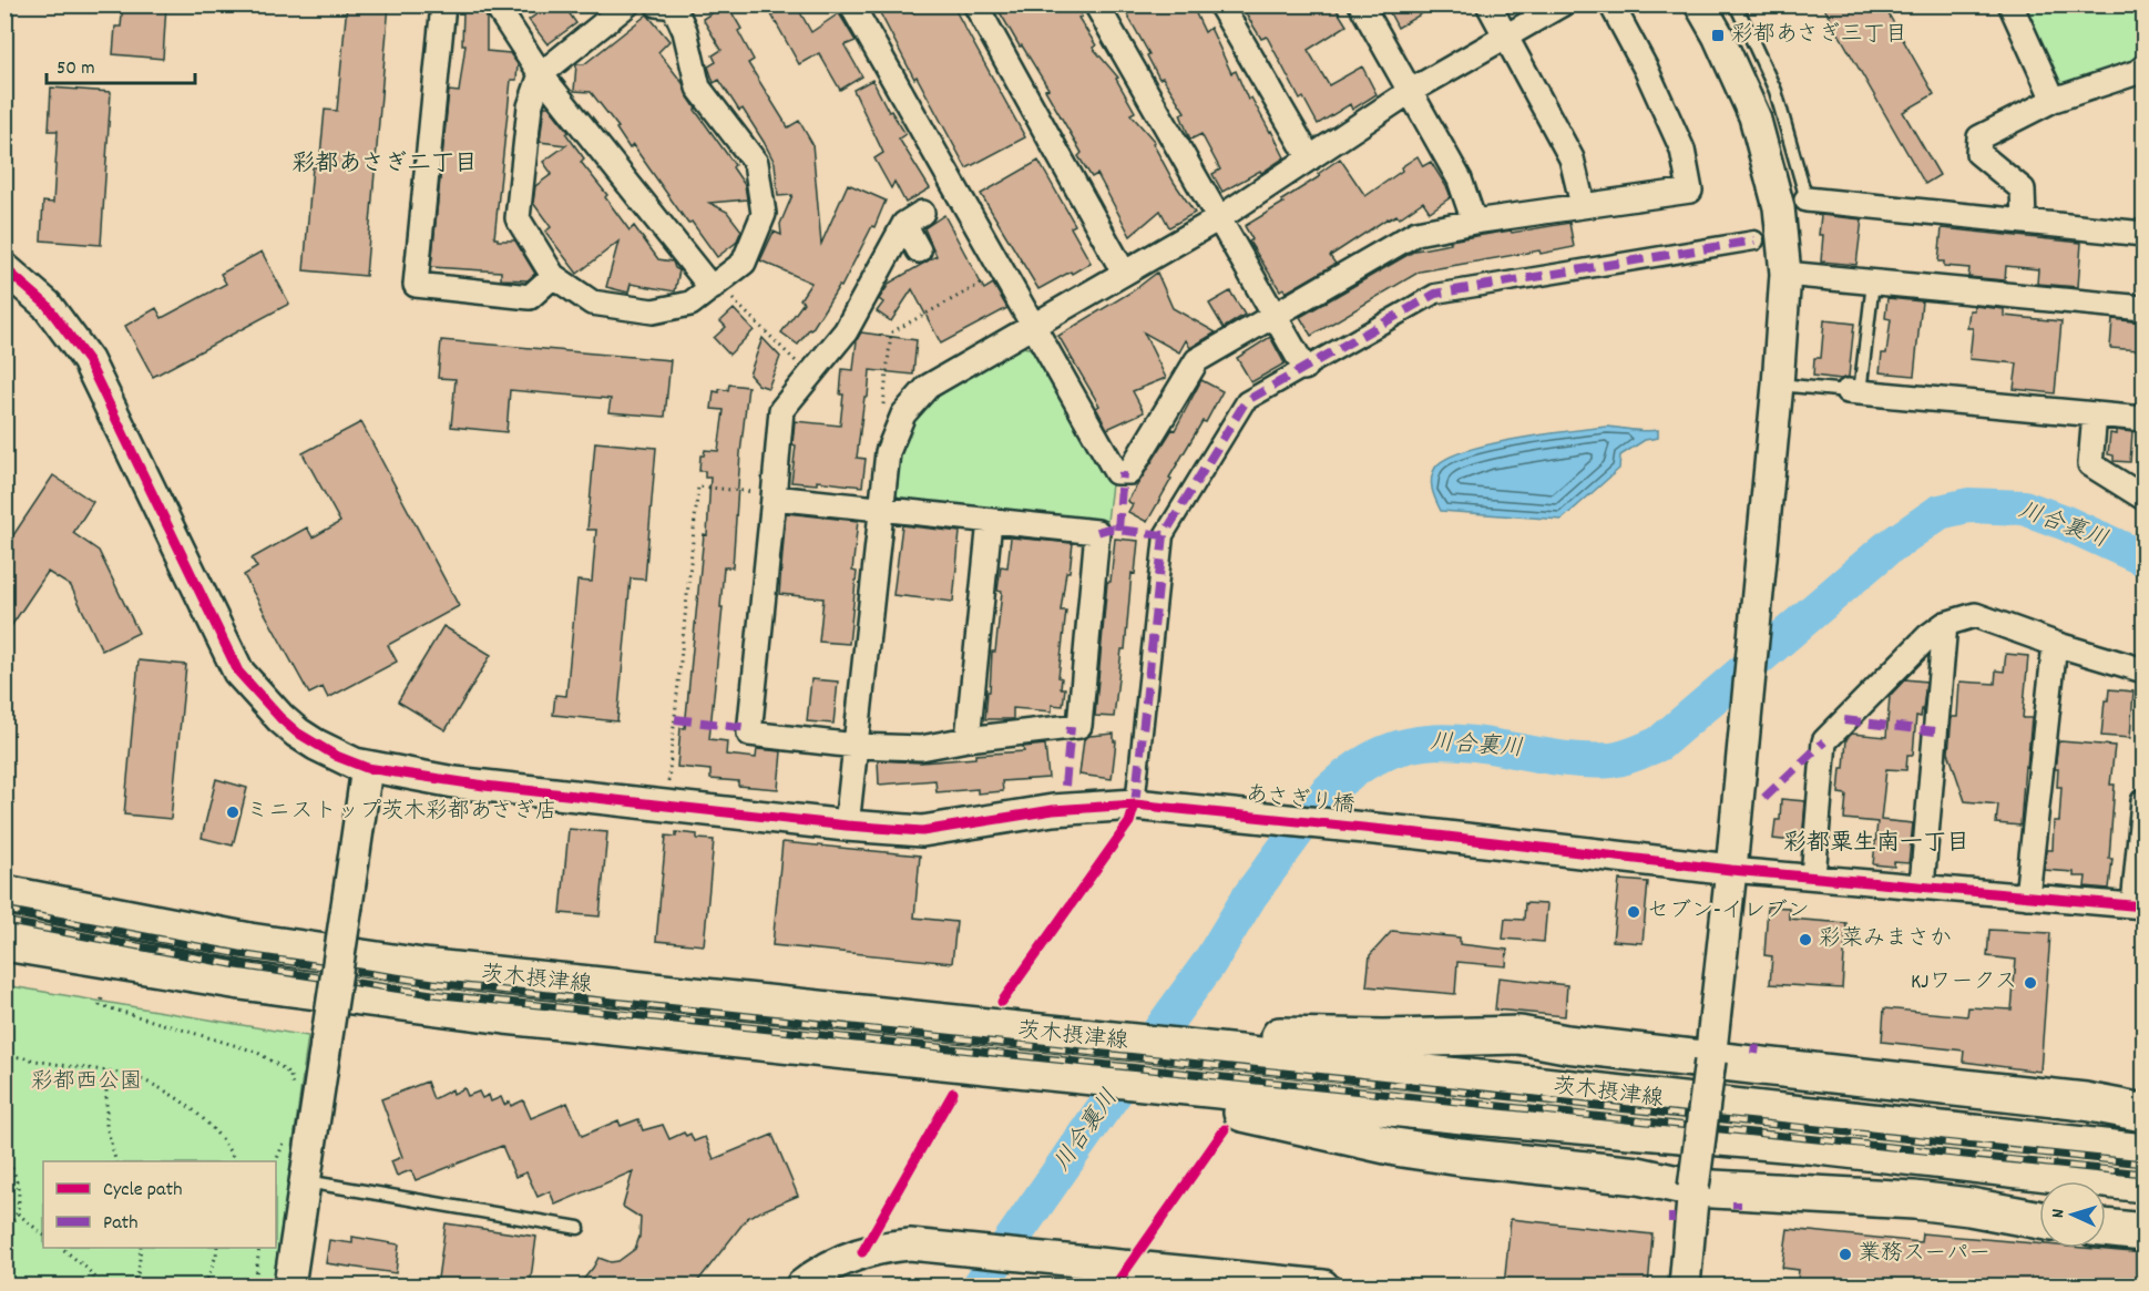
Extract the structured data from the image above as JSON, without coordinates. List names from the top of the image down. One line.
{"streets":{"main road":["茨木摂津線"],"street":["あさぎり橋"]},"districts":["彩都あさぎ二丁目","彩都粟生南一丁目"],"water":["川合裏川"],"parks":["彩都西公園"],"places":{"transit":["彩都あさぎ三丁目"],"other":["ミニストップ茨木彩都あさぎ店","セブン-イレブン","彩菜みまさか","KJワークス","業務スーパー"]},"legend":["Cycle path","Path"],"scale_bar":"50 m","north":"left"}
